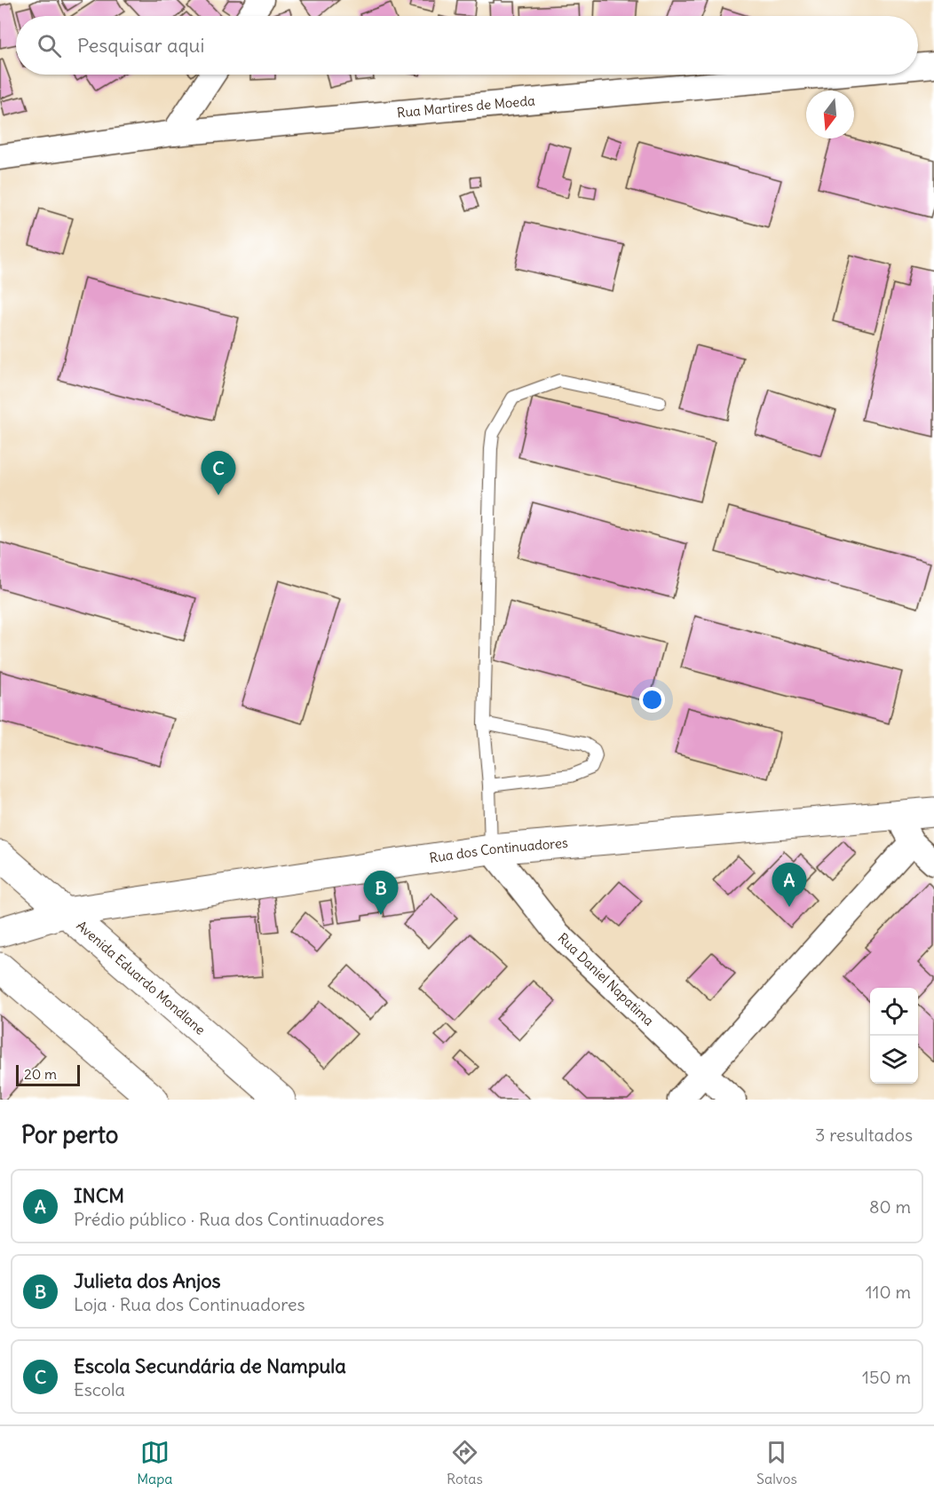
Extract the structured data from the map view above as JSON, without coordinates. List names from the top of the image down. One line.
{"streets":{"street":["Rua Martires de Moeda","Rua dos Continuadores","Avenida Eduardo Mondlane","Rua Daniel Napatima"]},"crossings":[["Rua dos Continuadores","Avenida Eduardo Mondlane"],["Rua dos Continuadores","Rua Daniel Napatima"]],"scale_bar":"20 m","north":"bottom","page":{"search":"Pesquisar aqui","pins":["C","A","B"],"scale":"20 m","heading":["Por perto","3 resultados"],"list":[{"mark":"A","name":"INCM","note":"Prédio público · Rua dos Continuadores","value":"80 m"},{"mark":"B","name":"Julieta dos Anjos","note":"Loja · Rua dos Continuadores","value":"110 m"},{"mark":"C","name":"Escola Secundária de Nampula","note":"Escola","value":"150 m"}],"nav":["Mapa","Rotas","Salvos"]}}
